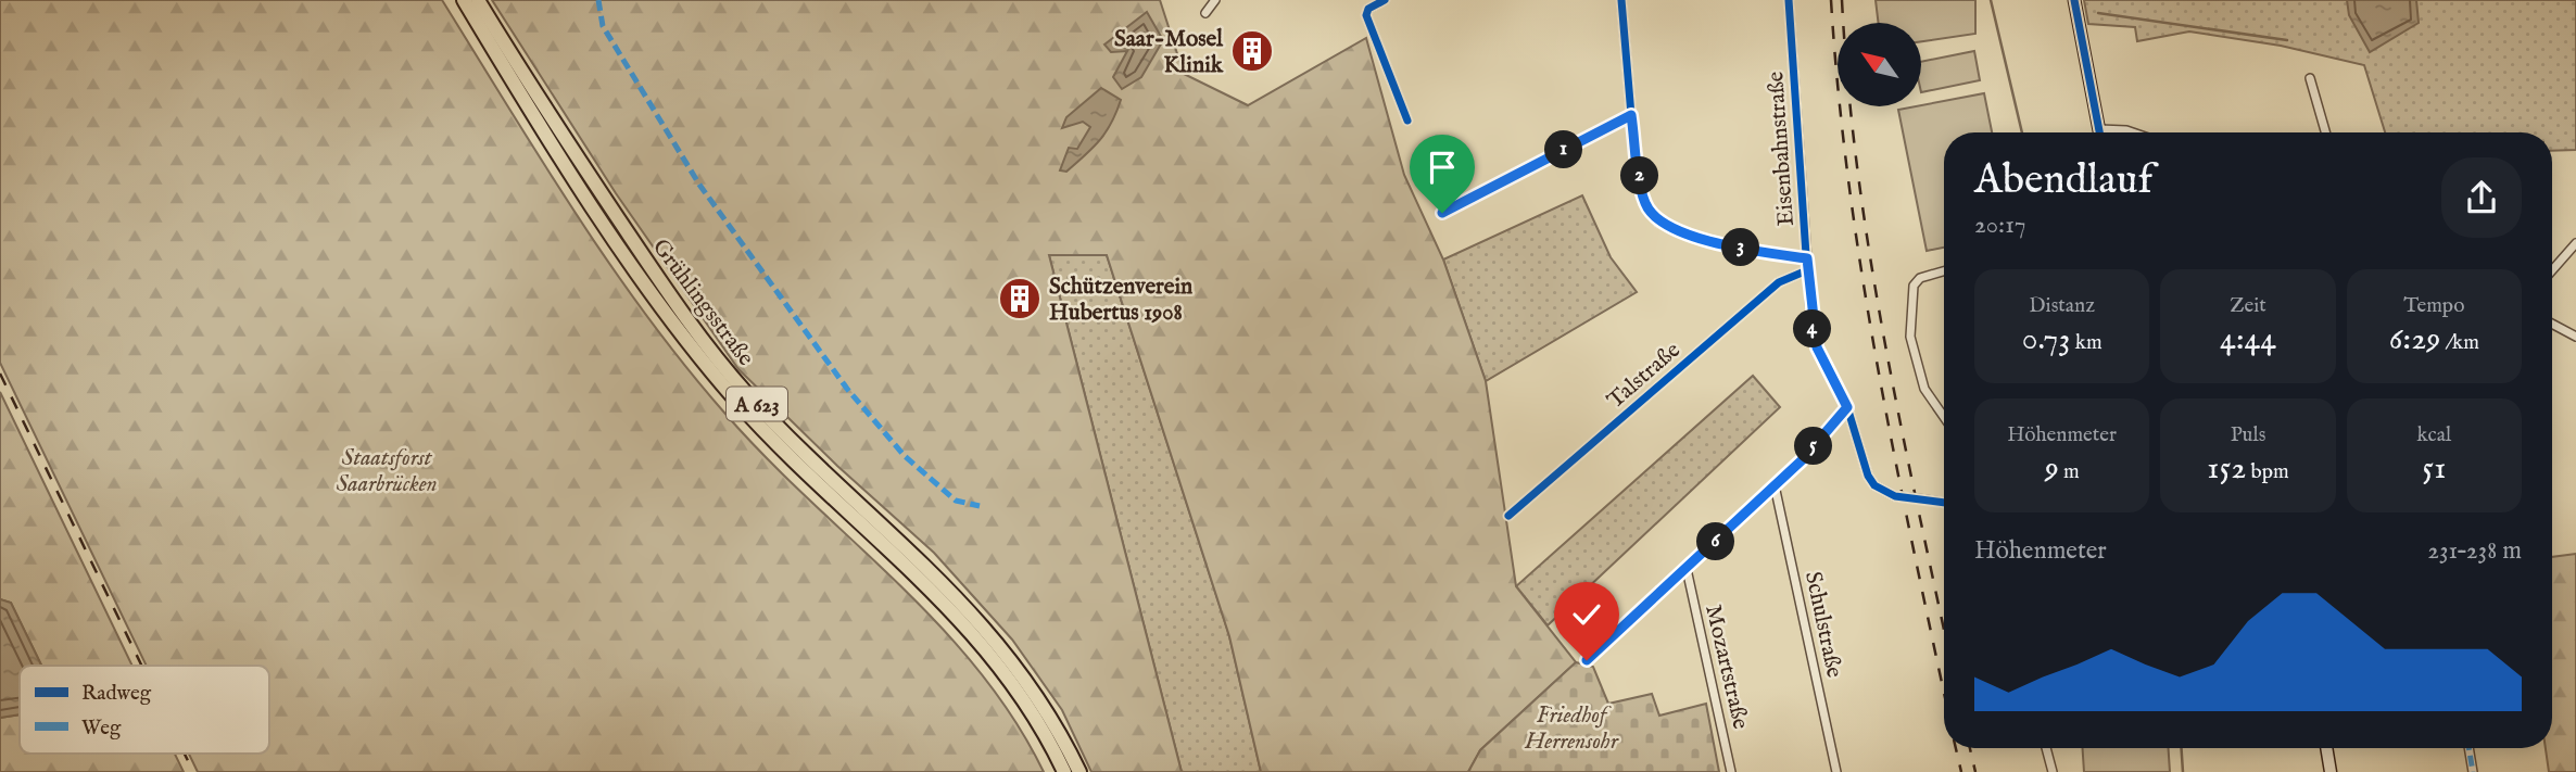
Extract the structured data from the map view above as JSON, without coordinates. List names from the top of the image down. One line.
{"streets":{"highway":["Grühlingsstraße","A 623"],"street":["Eisenbahnstraße","Talstraße","Schulstraße","Mozartstraße"]},"crossings":[["Eisenbahnstraße","Talstraße"]],"parks":["Staatsforst Saarbrücken","Friedhof Herrensohr"],"places":{"building":["Saar-Mosel Klinik","Schützenverein Hubertus 1908"]},"legend":["Radweg","Weg"],"north":"top left","page":{"pins":["1","2","3","4","5","6"],"heading":["Abendlauf","20:17"],"stats":[["Distanz","0.73 km"],["Zeit","4:44"],["Tempo","6:29 /km"],["Höhenmeter","9 m"],["Puls","152 bpm"],["kcal","51"]],"chart":["Höhenmeter","231–238 m"]}}
